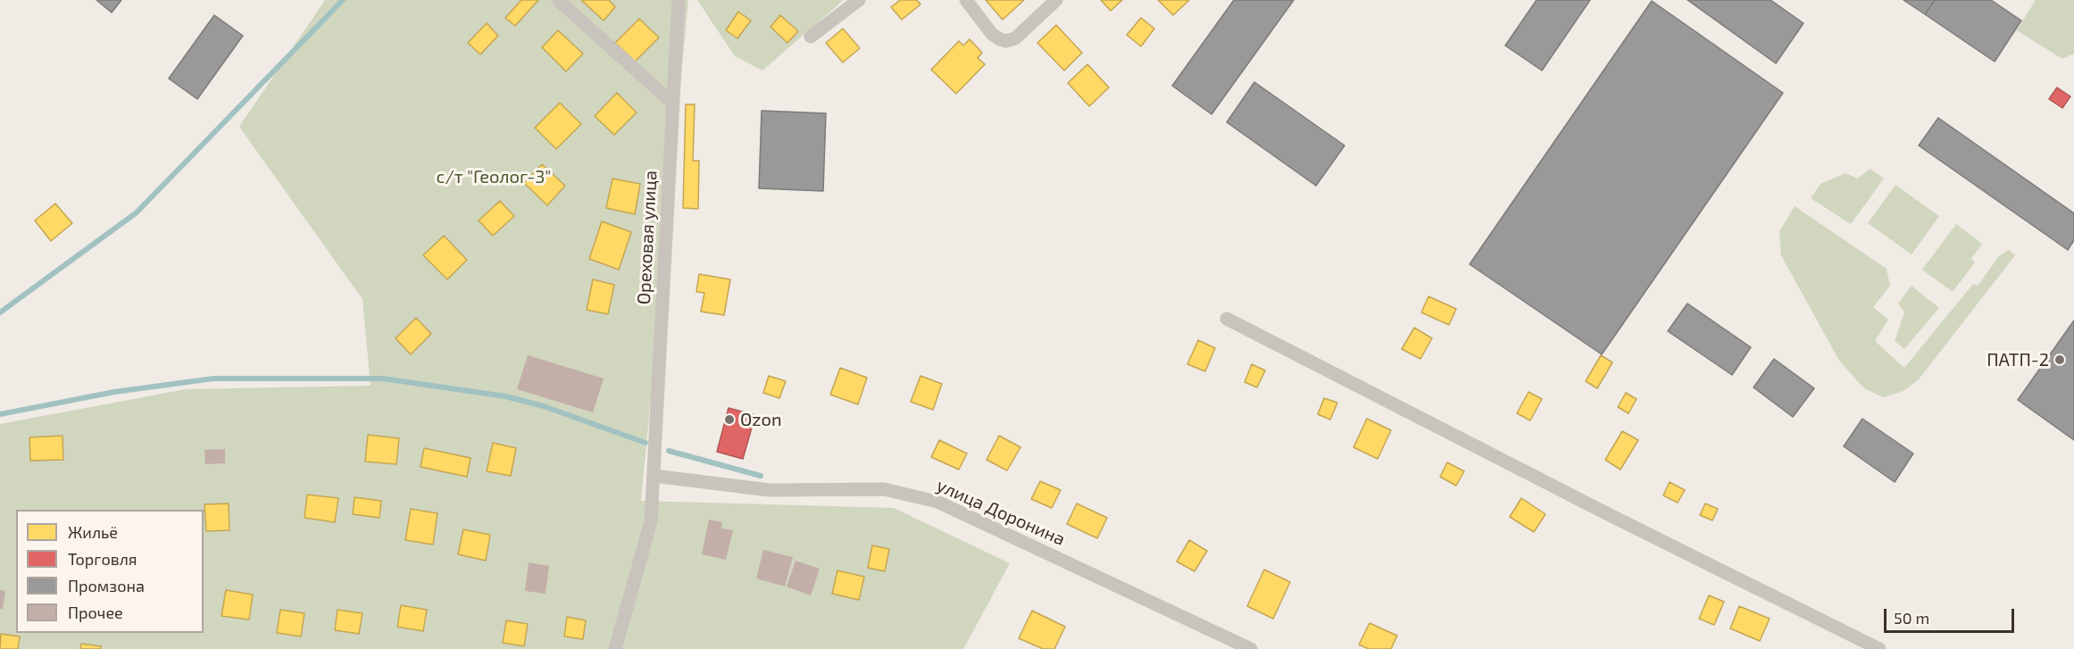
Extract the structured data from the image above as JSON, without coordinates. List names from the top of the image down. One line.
{"streets":{"street":["Ореховая улица","улица Доронина"]},"crossings":[["Ореховая улица","улица Доронина"]],"parks":["с/т \"Геолог-3\""],"places":["ПАТП-2","Ozon"],"legend":["Жильё","Торговля","Промзона","Прочее"],"scale_bar":"50 m"}
